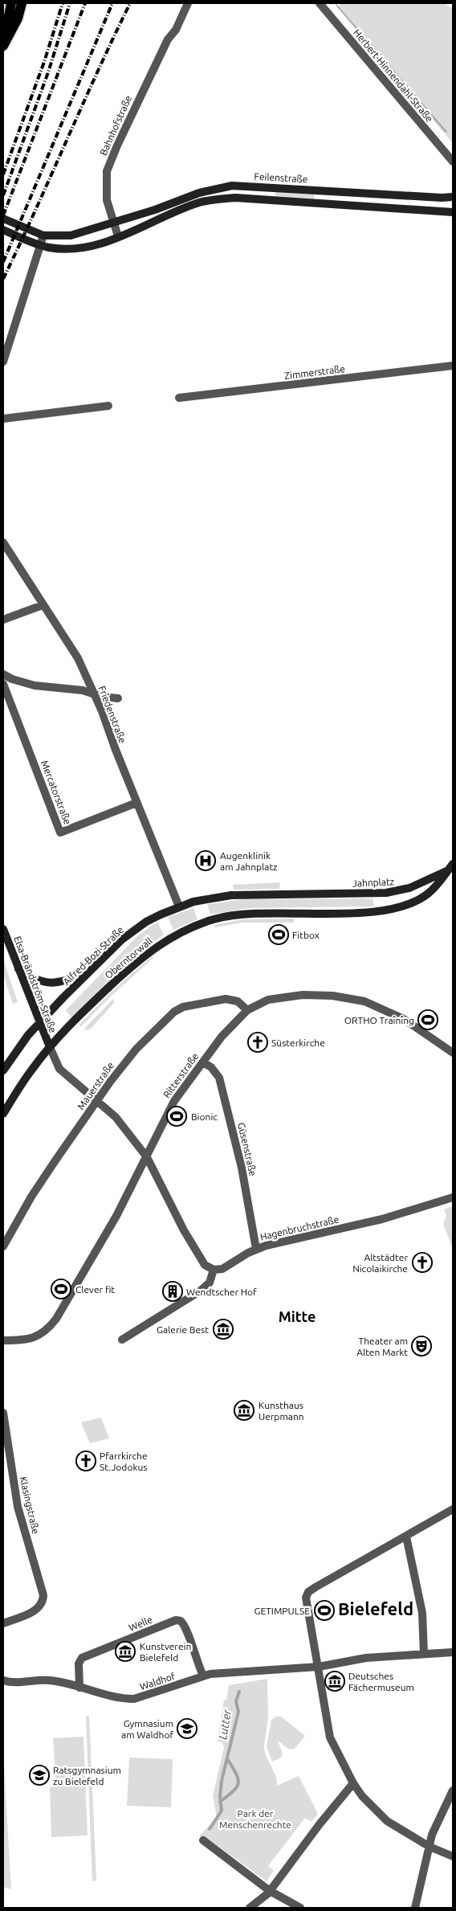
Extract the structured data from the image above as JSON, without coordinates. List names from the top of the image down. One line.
{"streets":{"street":["Herbert-Hinnendahl-Straße","Bahnhofstraße","Feilenstraße","Zimmerstraße","Friedenstraße","Mercatorstraße","Jahnplatz","Alfred-Bozi-Straße","Oberntorwall","Elsa-Brändström-Straße","Ritterstraße","Mauerstraße","Güsenstraße","Hagenbruchstraße","Klasingstraße","Welle","Waldhof"]},"crossings":[["Bahnhofstraße","Feilenstraße"],["Friedenstraße","Mercatorstraße"],["Friedenstraße","Alfred-Bozi-Straße"],["Jahnplatz","Alfred-Bozi-Straße"],["Jahnplatz","Oberntorwall"],["Alfred-Bozi-Straße","Elsa-Brändström-Straße"],["Oberntorwall","Elsa-Brändström-Straße"],["Ritterstraße","Mauerstraße"],["Ritterstraße","Güsenstraße"],["Güsenstraße","Hagenbruchstraße"],["Welle","Waldhof"]],"districts":["Mitte","Bielefeld"],"water":["Lutter"],"parks":["Park der Menschenrechte"],"places":{"hospital":["Augenklinik am Jahnplatz"],"sports":["Fitbox","ORTHO Training","Bionic","Clever fit","GETIMPULSE"],"church":["Süsterkirche","Altstädter Nicolaikirche","Pfarrkirche St.Jodokus"],"building":["Wendtscher Hof"],"museum":["Galerie Best","Kunsthaus Uerpmann","Kunstverein Bielefeld","Deutsches Fächermuseum"],"theatre":["Theater am Alten Markt"],"school or university":["Gymnasium am Waldhof","Ratsgymnasium zu Bielefeld"]}}
